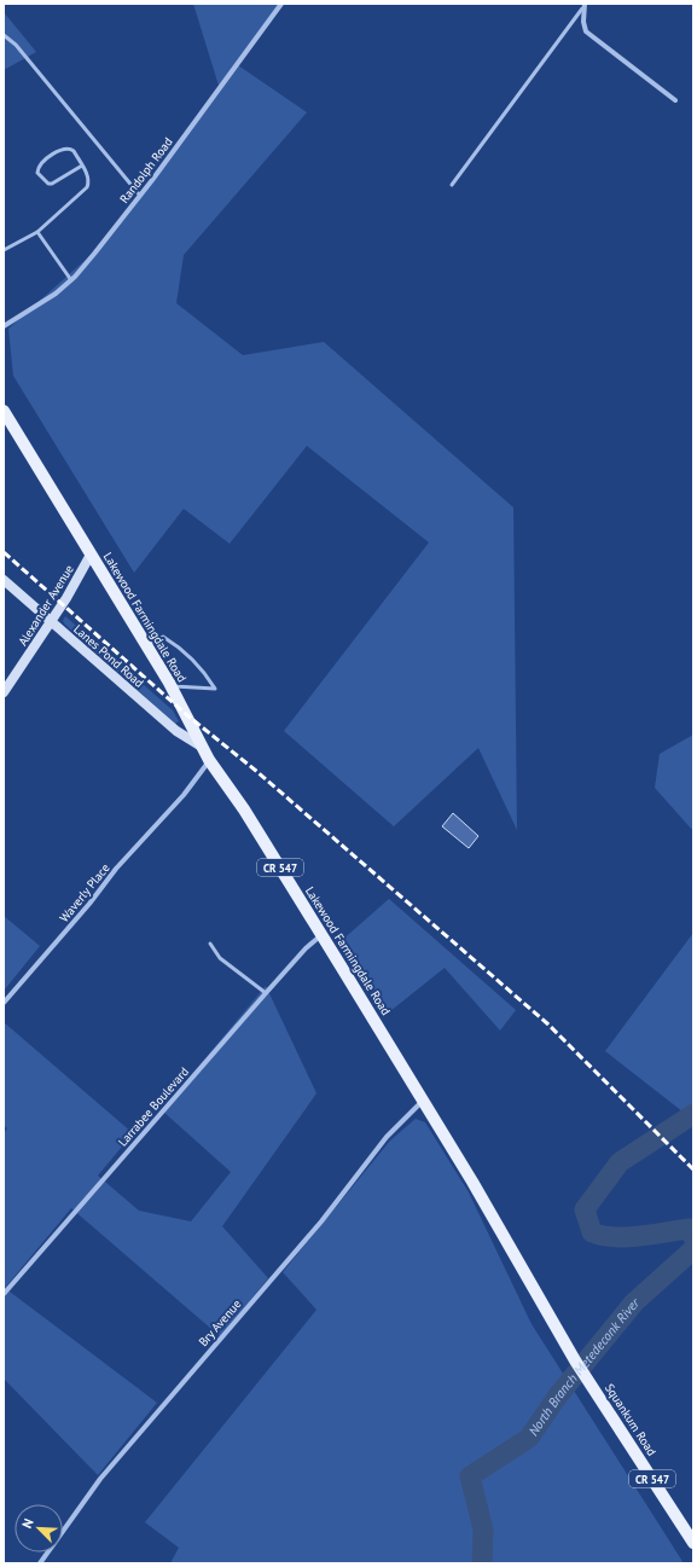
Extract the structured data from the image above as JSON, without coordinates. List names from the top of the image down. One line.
{"streets":{"main road":["Lakewood Farmingdale Road","CR 547","Squankum Road"],"street":["Randolph Road","Alexander Avenue","Lanes Pond Road","Waverly Place","Larrabee Boulevard","Bry Avenue"]},"crossings":[["Alexander Avenue","Lakewood Farmingdale Road"],["Alexander Avenue","Lanes Pond Road"],["Lakewood Farmingdale Road","Lanes Pond Road"],["Lakewood Farmingdale Road","Waverly Place"],["Lakewood Farmingdale Road","Larrabee Boulevard"],["Lakewood Farmingdale Road","Bry Avenue"],["Lakewood Farmingdale Road","Squankum Road"]],"water":["North Branch Metedeconk River"],"north":"top left"}
